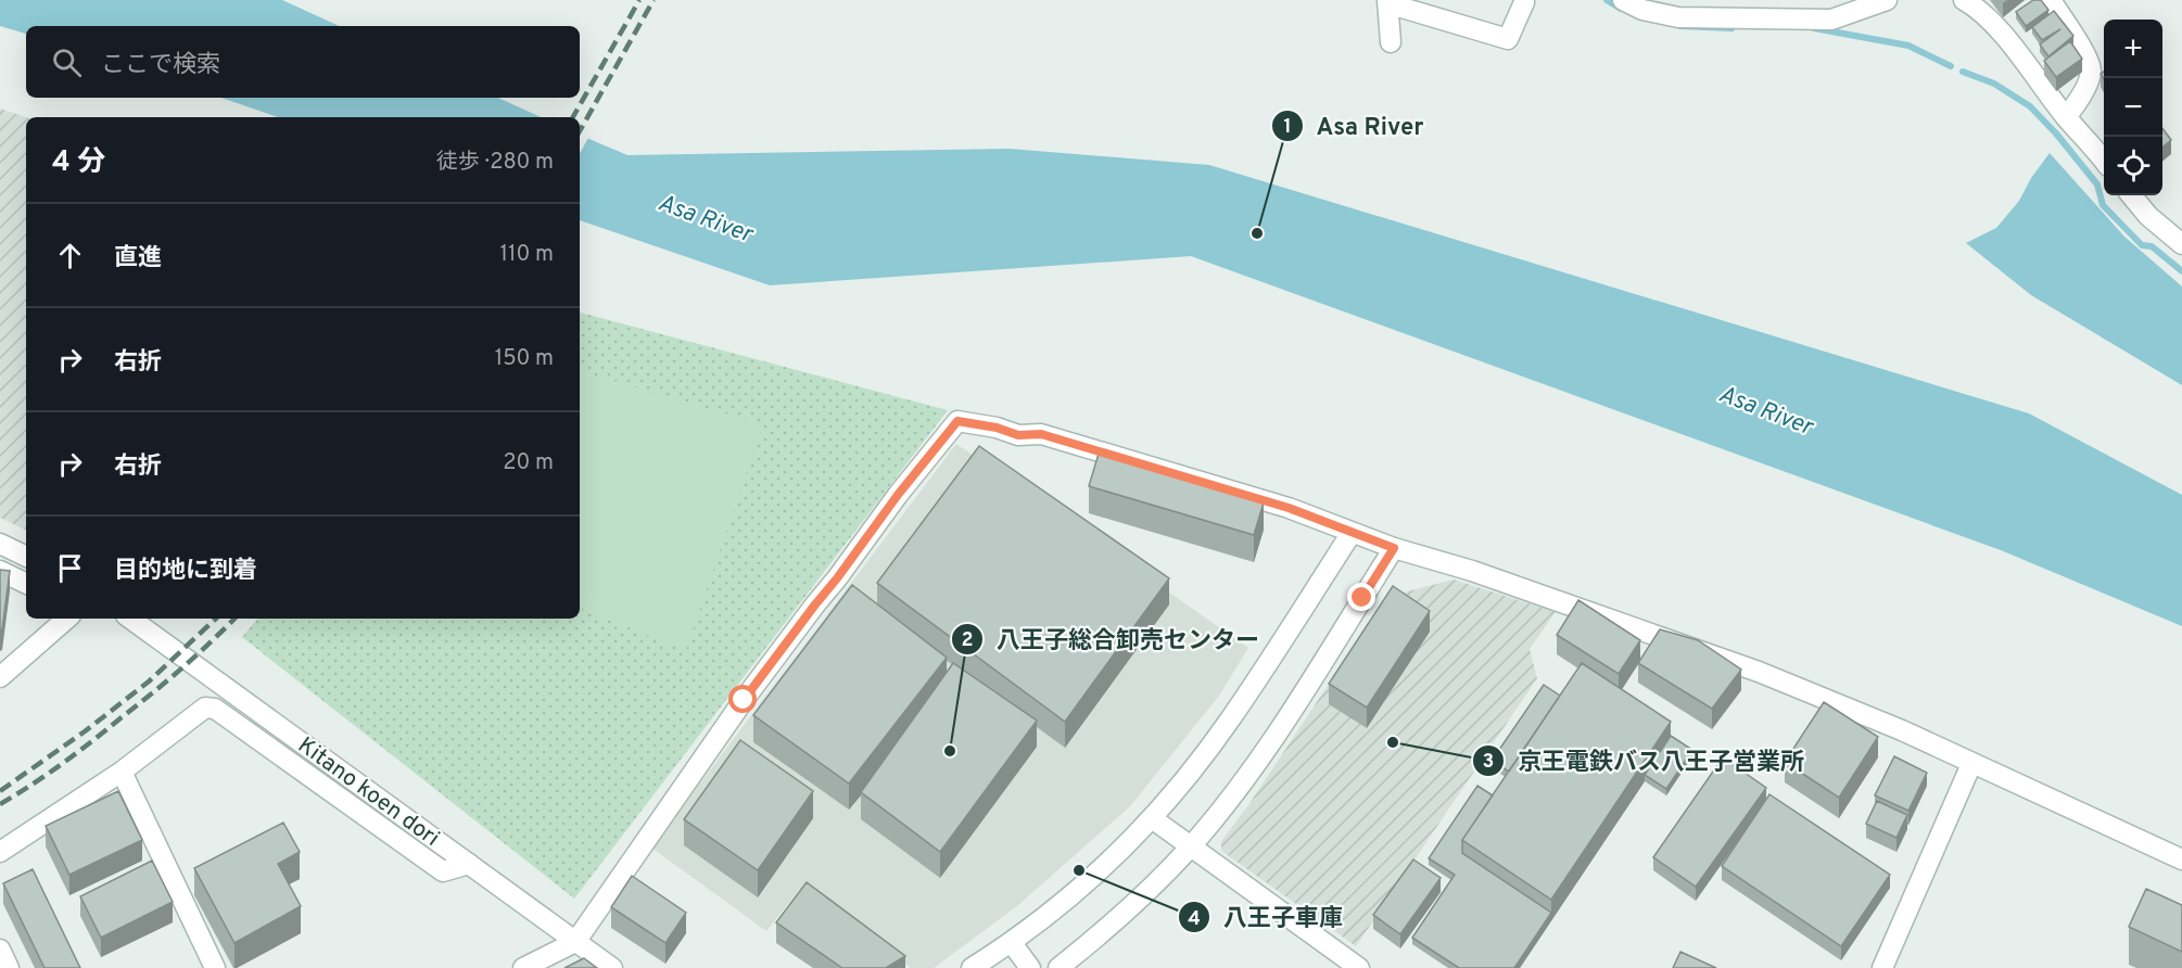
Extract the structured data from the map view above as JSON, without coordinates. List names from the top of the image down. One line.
{"streets":{"street":["Kitano koen dori"]},"water":["Asa River"],"places":["Asa River","京王電鉄バス八王子営業所","八王子総合卸売センター","八王子車庫"],"page":{"map_buttons":["+","−"],"search":"ここで検索","heading":["4 分","徒歩 · 280 m"],"list":[["直進","110 m"],["右折","150 m"],["右折","20 m"],"目的地に到着"]}}
